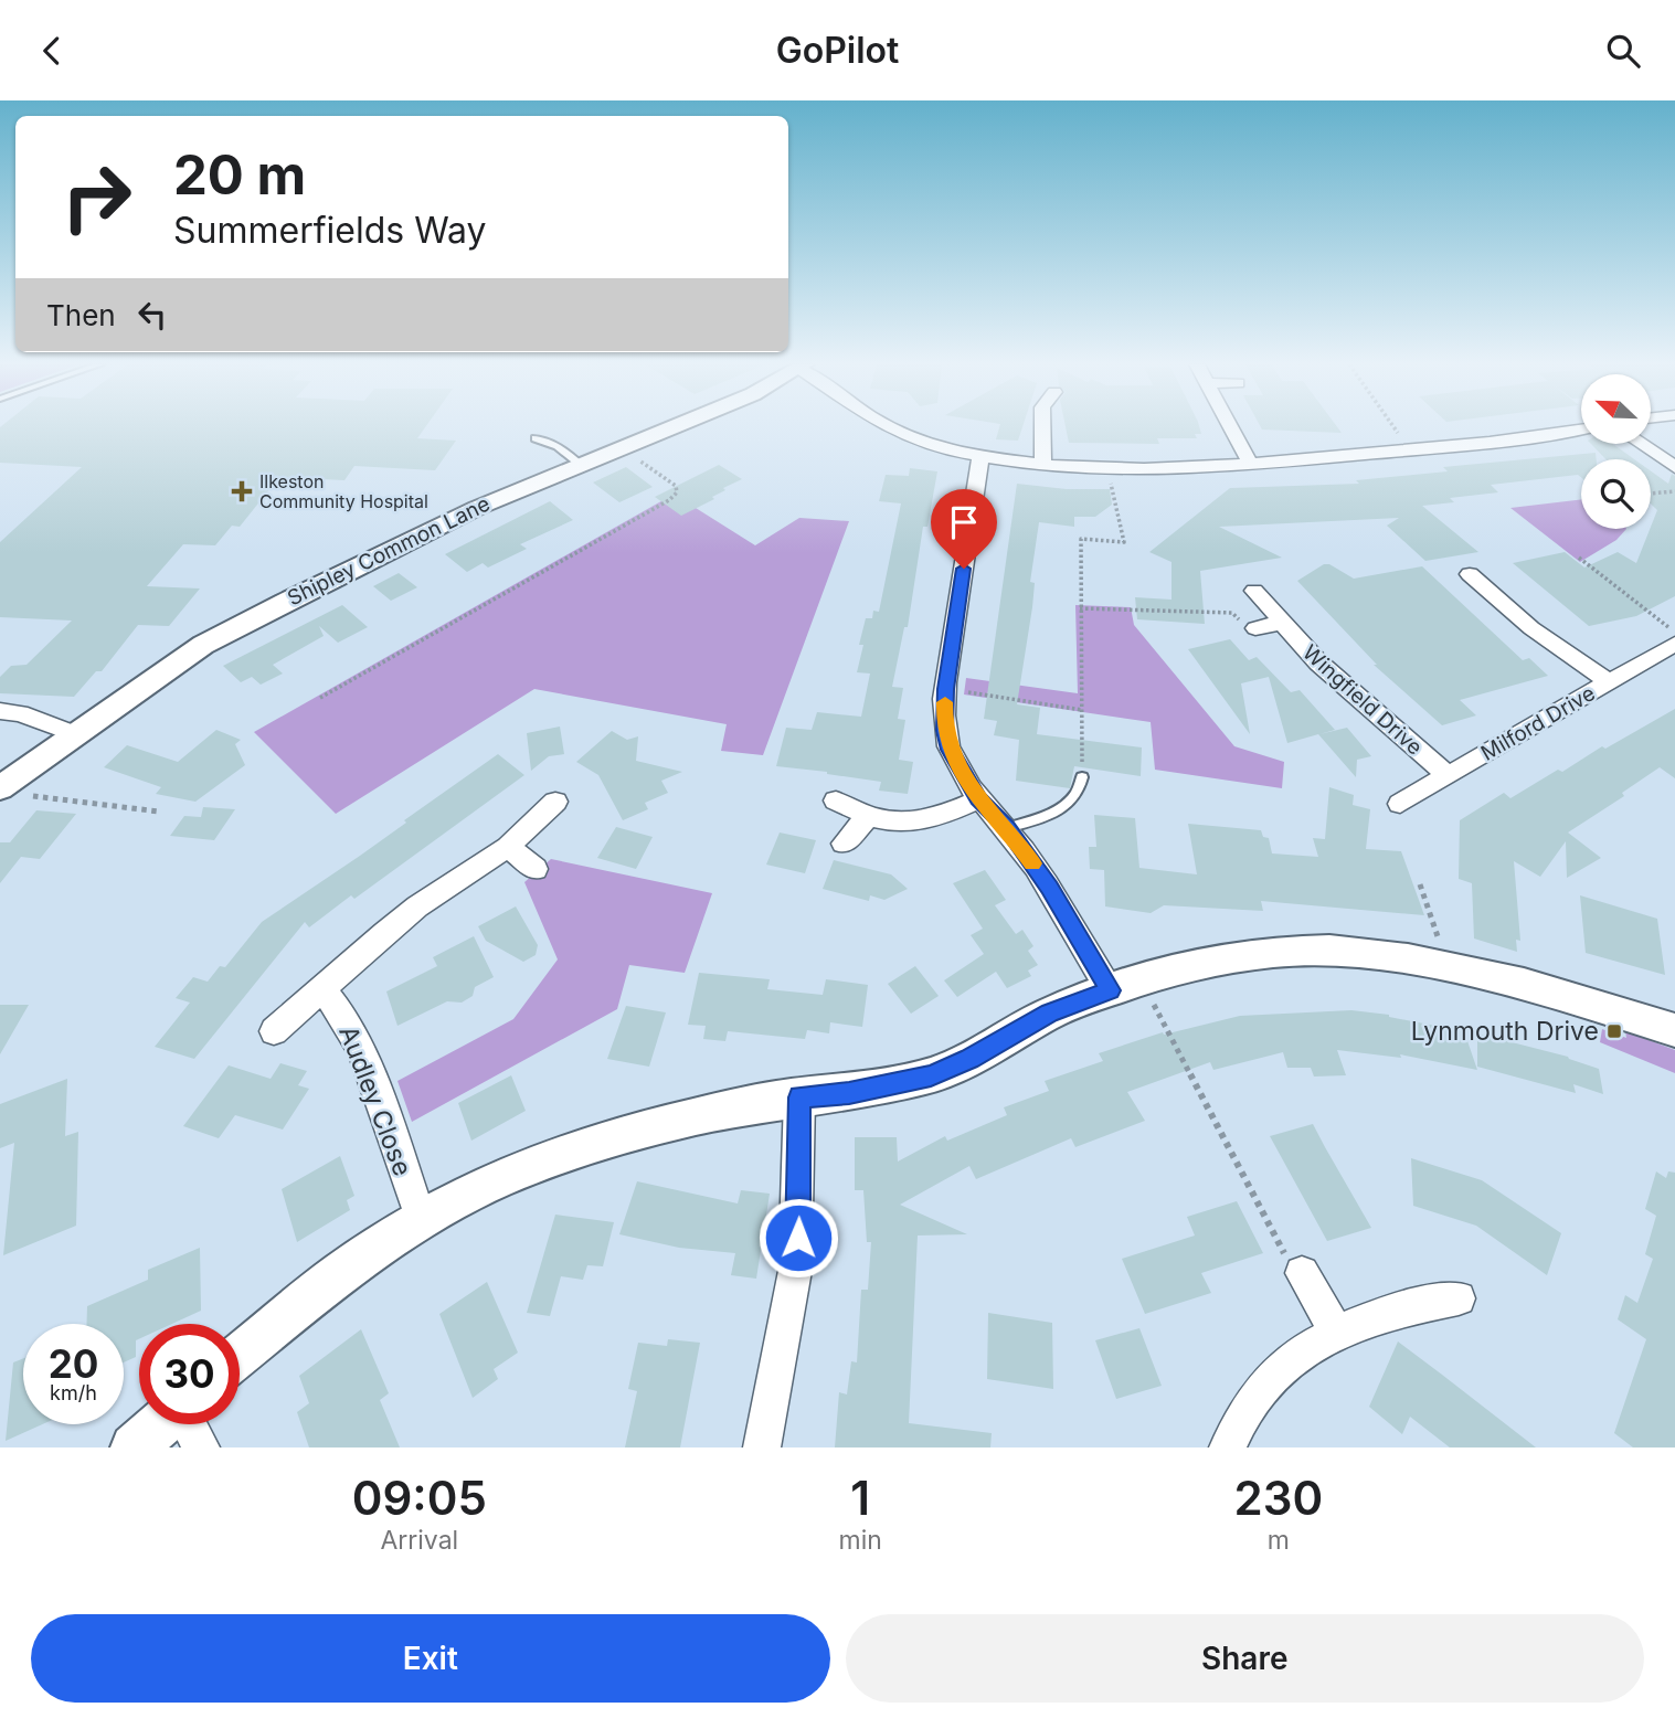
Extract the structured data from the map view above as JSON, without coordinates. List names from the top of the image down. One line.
{"streets":{"street":["Shipley Common Lane","Wingfield Drive","Milford Drive","Audley Close"]},"crossings":[["Wingfield Drive","Milford Drive"]],"places":{"health":["Ilkeston Community Hospital"],"transit":["Lynmouth Drive"]},"north":"top left","page":{"header":"GoPilot","turn":["20 m","Summerfields Way"],"then":"Then","speed":"20 km/h","limit":"30","eta":["09:05","Arrival","1","min","230","m"],"buttons":["Exit","Share"]}}
